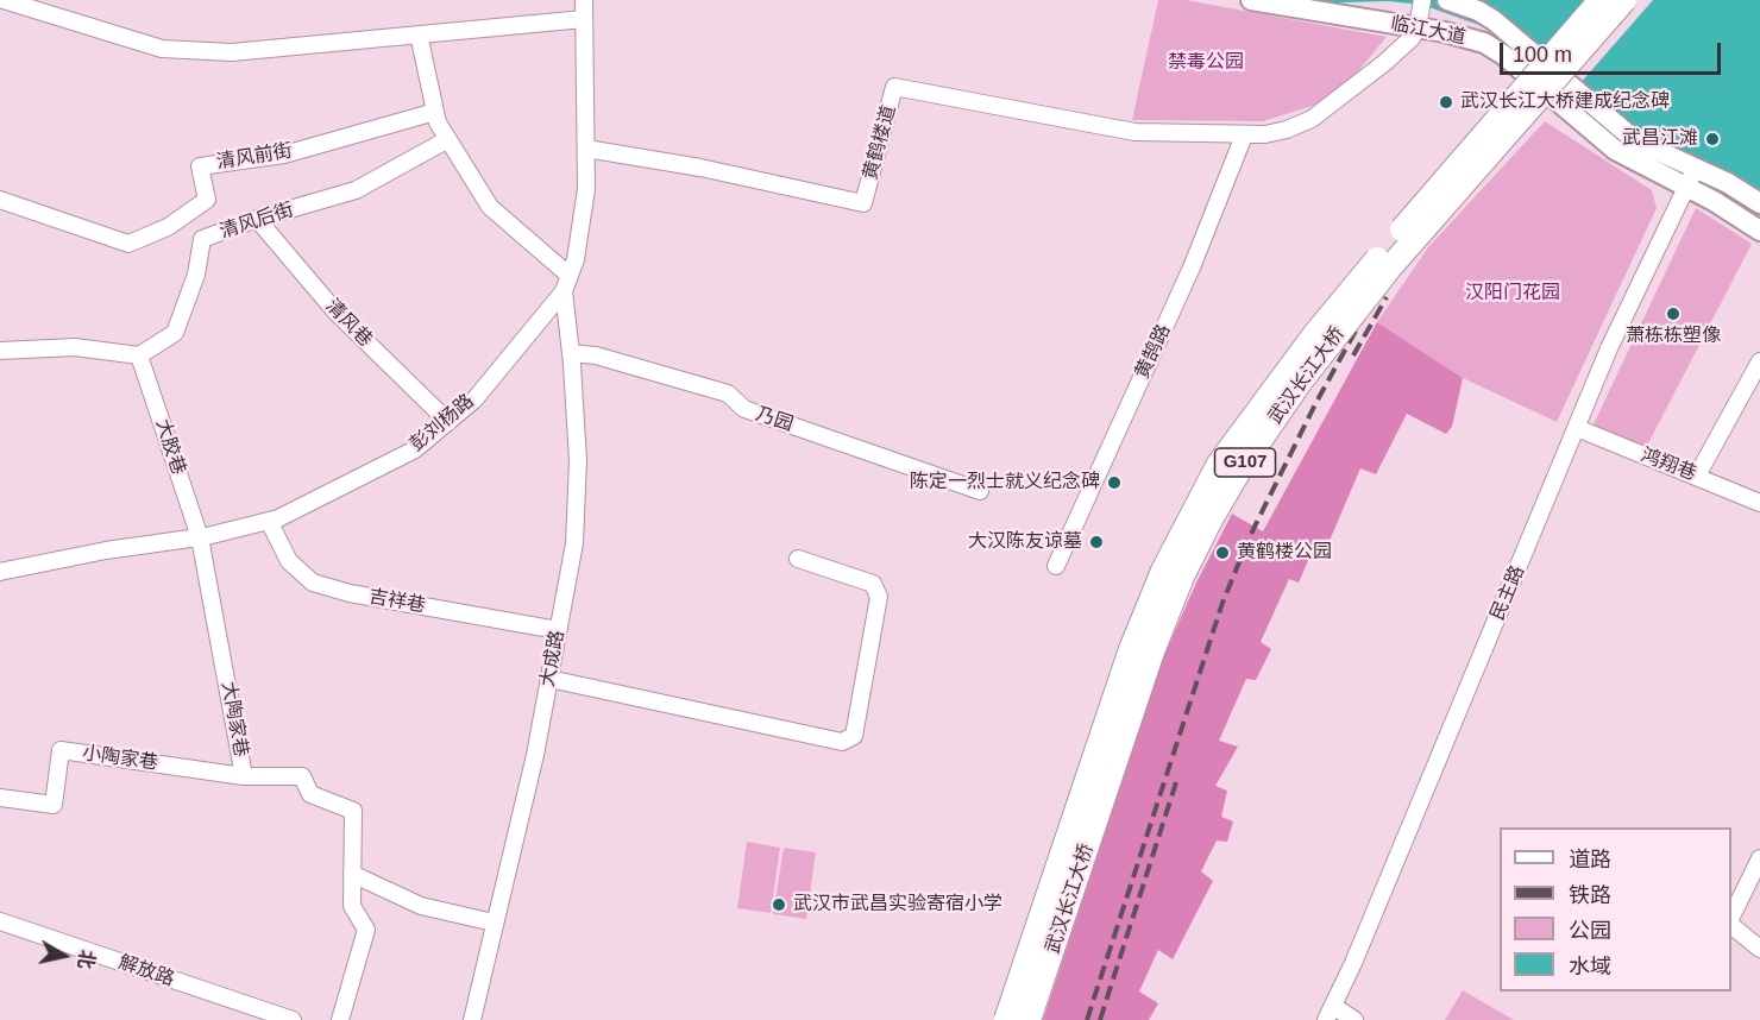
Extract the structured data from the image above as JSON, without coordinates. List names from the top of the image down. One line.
{"streets":{"highway":["武汉长江大桥","G107"],"main road":["临江大道"],"street":["黄鹤楼道","清风前街","清风后街","清风巷","黄鹄路","乃园","彭刘杨路","大胶巷","鸿翔巷","民主路","吉祥巷","大成路","大陶家巷","小陶家巷","解放路"]},"crossings":[["临江大道","民主路"],["黄鹤楼道","黄鹄路"],["黄鹤楼道","彭刘杨路"],["清风后街","清风巷"],["清风后街","大胶巷"],["清风巷","彭刘杨路"],["乃园","大成路"],["彭刘杨路","大胶巷"],["彭刘杨路","吉祥巷"],["彭刘杨路","大成路"],["彭刘杨路","大陶家巷"],["大胶巷","大陶家巷"],["鸿翔巷","民主路"],["吉祥巷","大成路"],["大陶家巷","小陶家巷"]],"parks":["禁毒公园","汉阳门花园"],"places":["武汉长江大桥建成纪念碑","武昌江滩","萧栋栋塑像","陈定一烈士就义纪念碑","大汉陈友谅墓","黄鹤楼公园","武汉市武昌实验寄宿小学"],"legend":["道路","铁路","公园","水域"],"scale_bar":"100 m","north":"right"}
